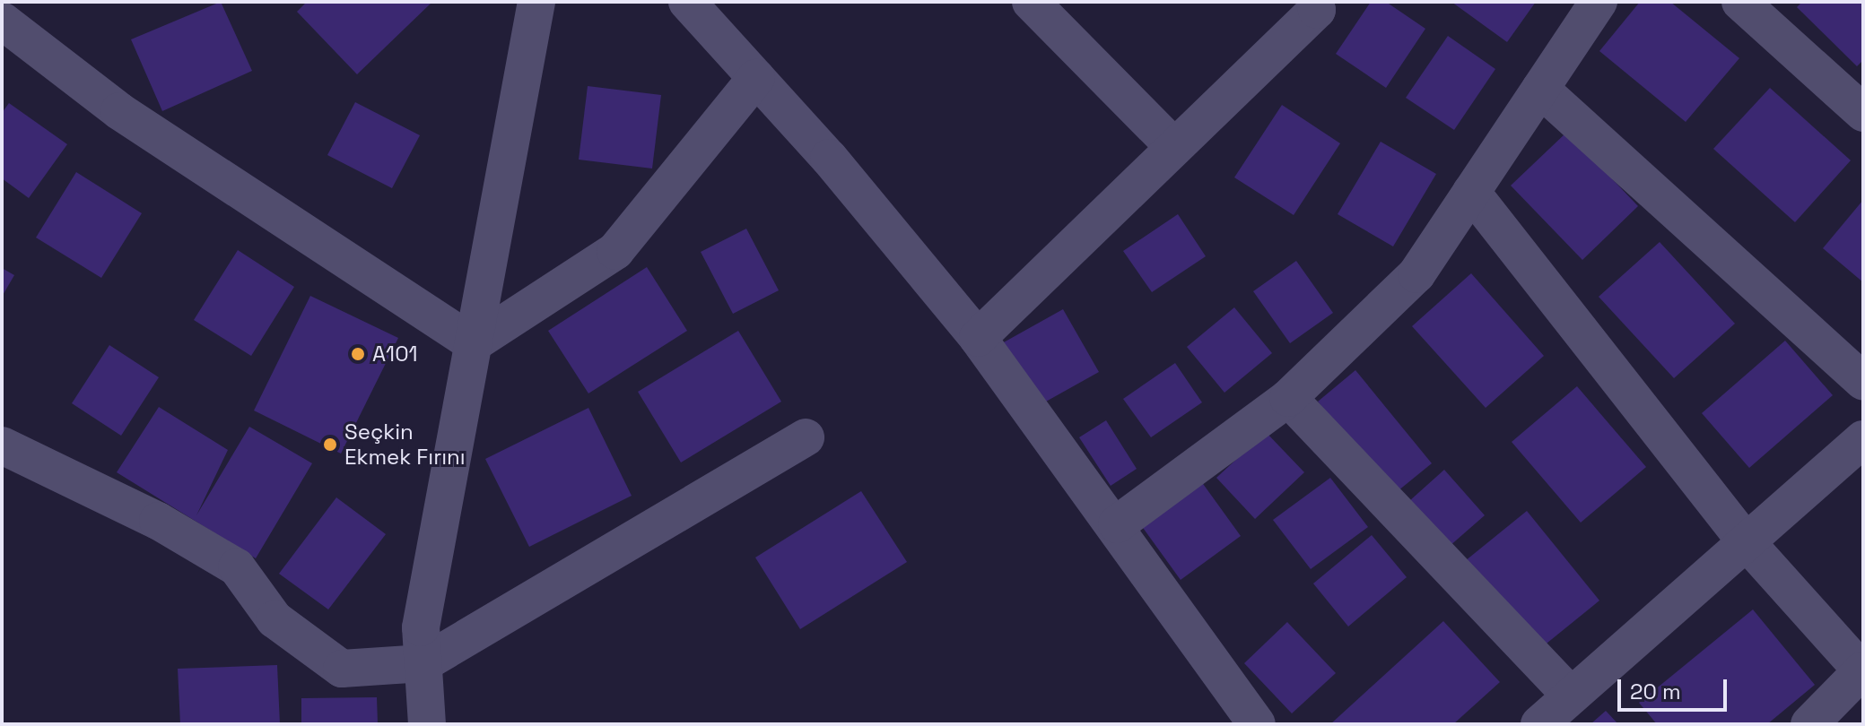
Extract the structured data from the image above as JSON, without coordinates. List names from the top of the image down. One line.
{"places":["A101","Seçkin Ekmek Fırını"],"scale_bar":"20 m"}
